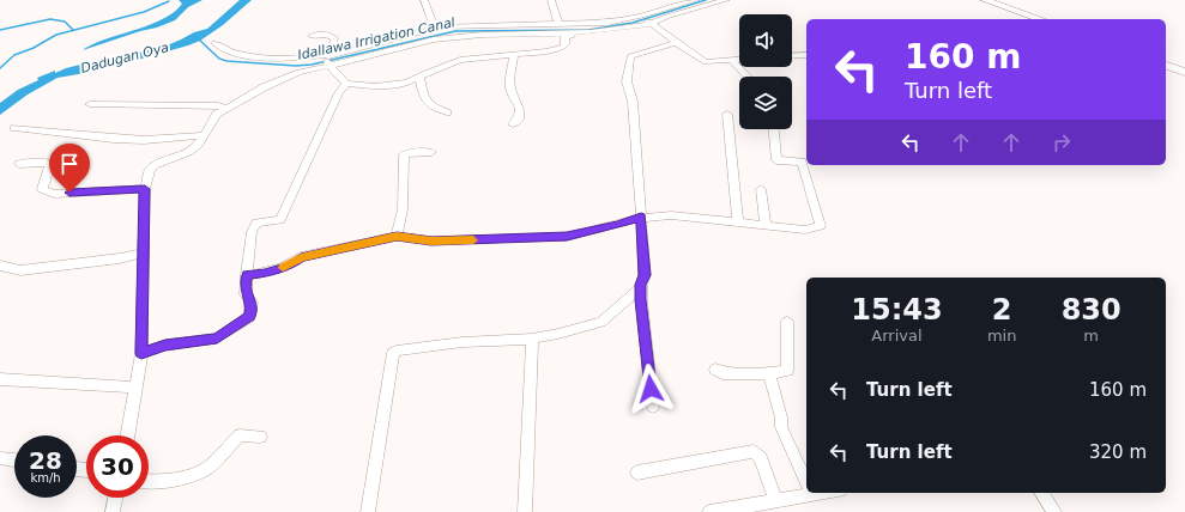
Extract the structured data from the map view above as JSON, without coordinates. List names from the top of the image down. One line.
{"water":["Idallawa Irrigation Canal","Dadugan Oya"],"page":{"turn":["160 m","Turn left"],"eta":["15:43","Arrival","2","min","830","m"],"list":[{"name":"Turn left","value":"160 m"},{"name":"Turn left","value":"320 m"}],"speed":"28 km/h","limit":"30"}}
